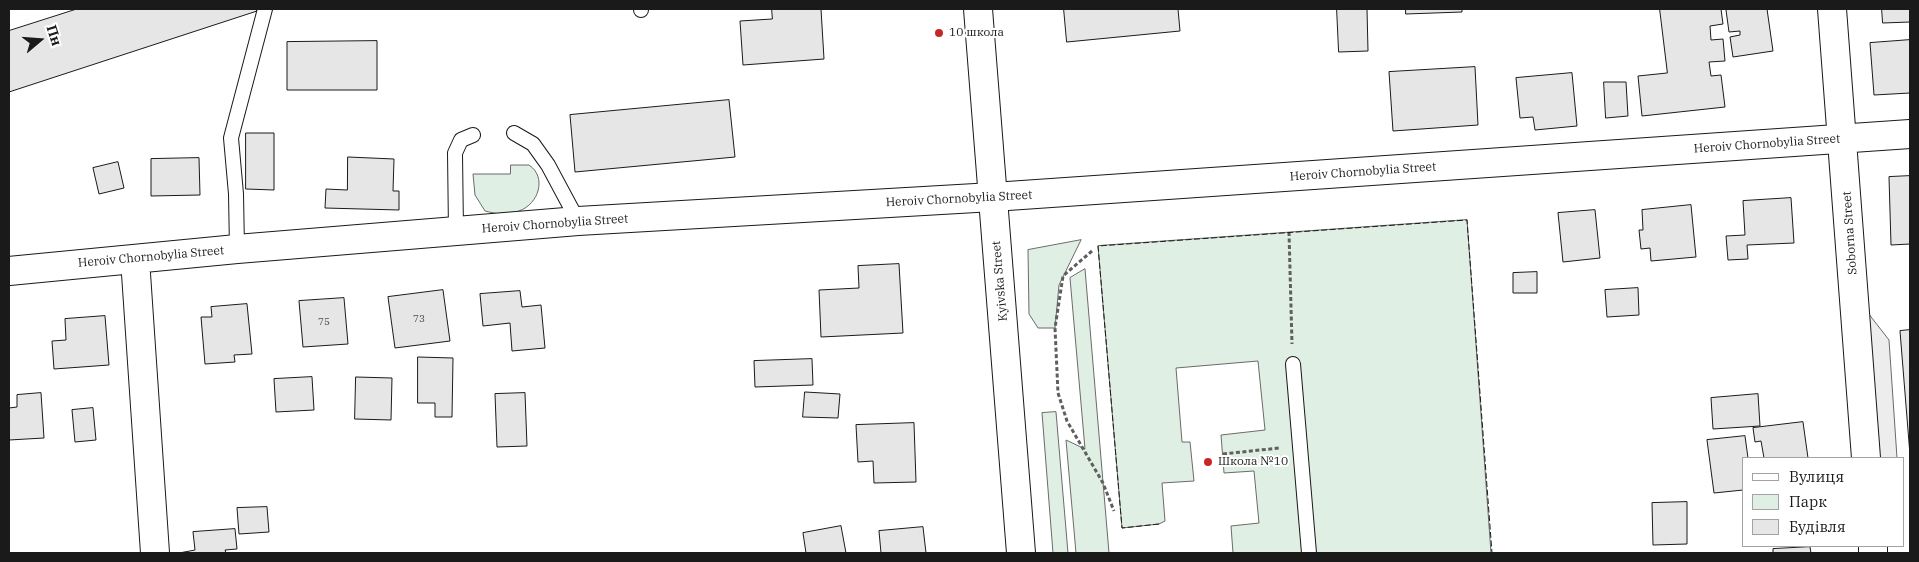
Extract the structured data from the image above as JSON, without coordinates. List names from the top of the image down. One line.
{"streets":{"street":["Heroiv Chornobylia Street","Soborna Street","Kyivska Street"]},"crossings":[["Heroiv Chornobylia Street","Soborna Street"],["Heroiv Chornobylia Street","Kyivska Street"]],"places":["10 школа","Школа №10"],"house_numbers":["73","75"],"legend":["Вулиця","Парк","Будівля"],"north":"right"}
